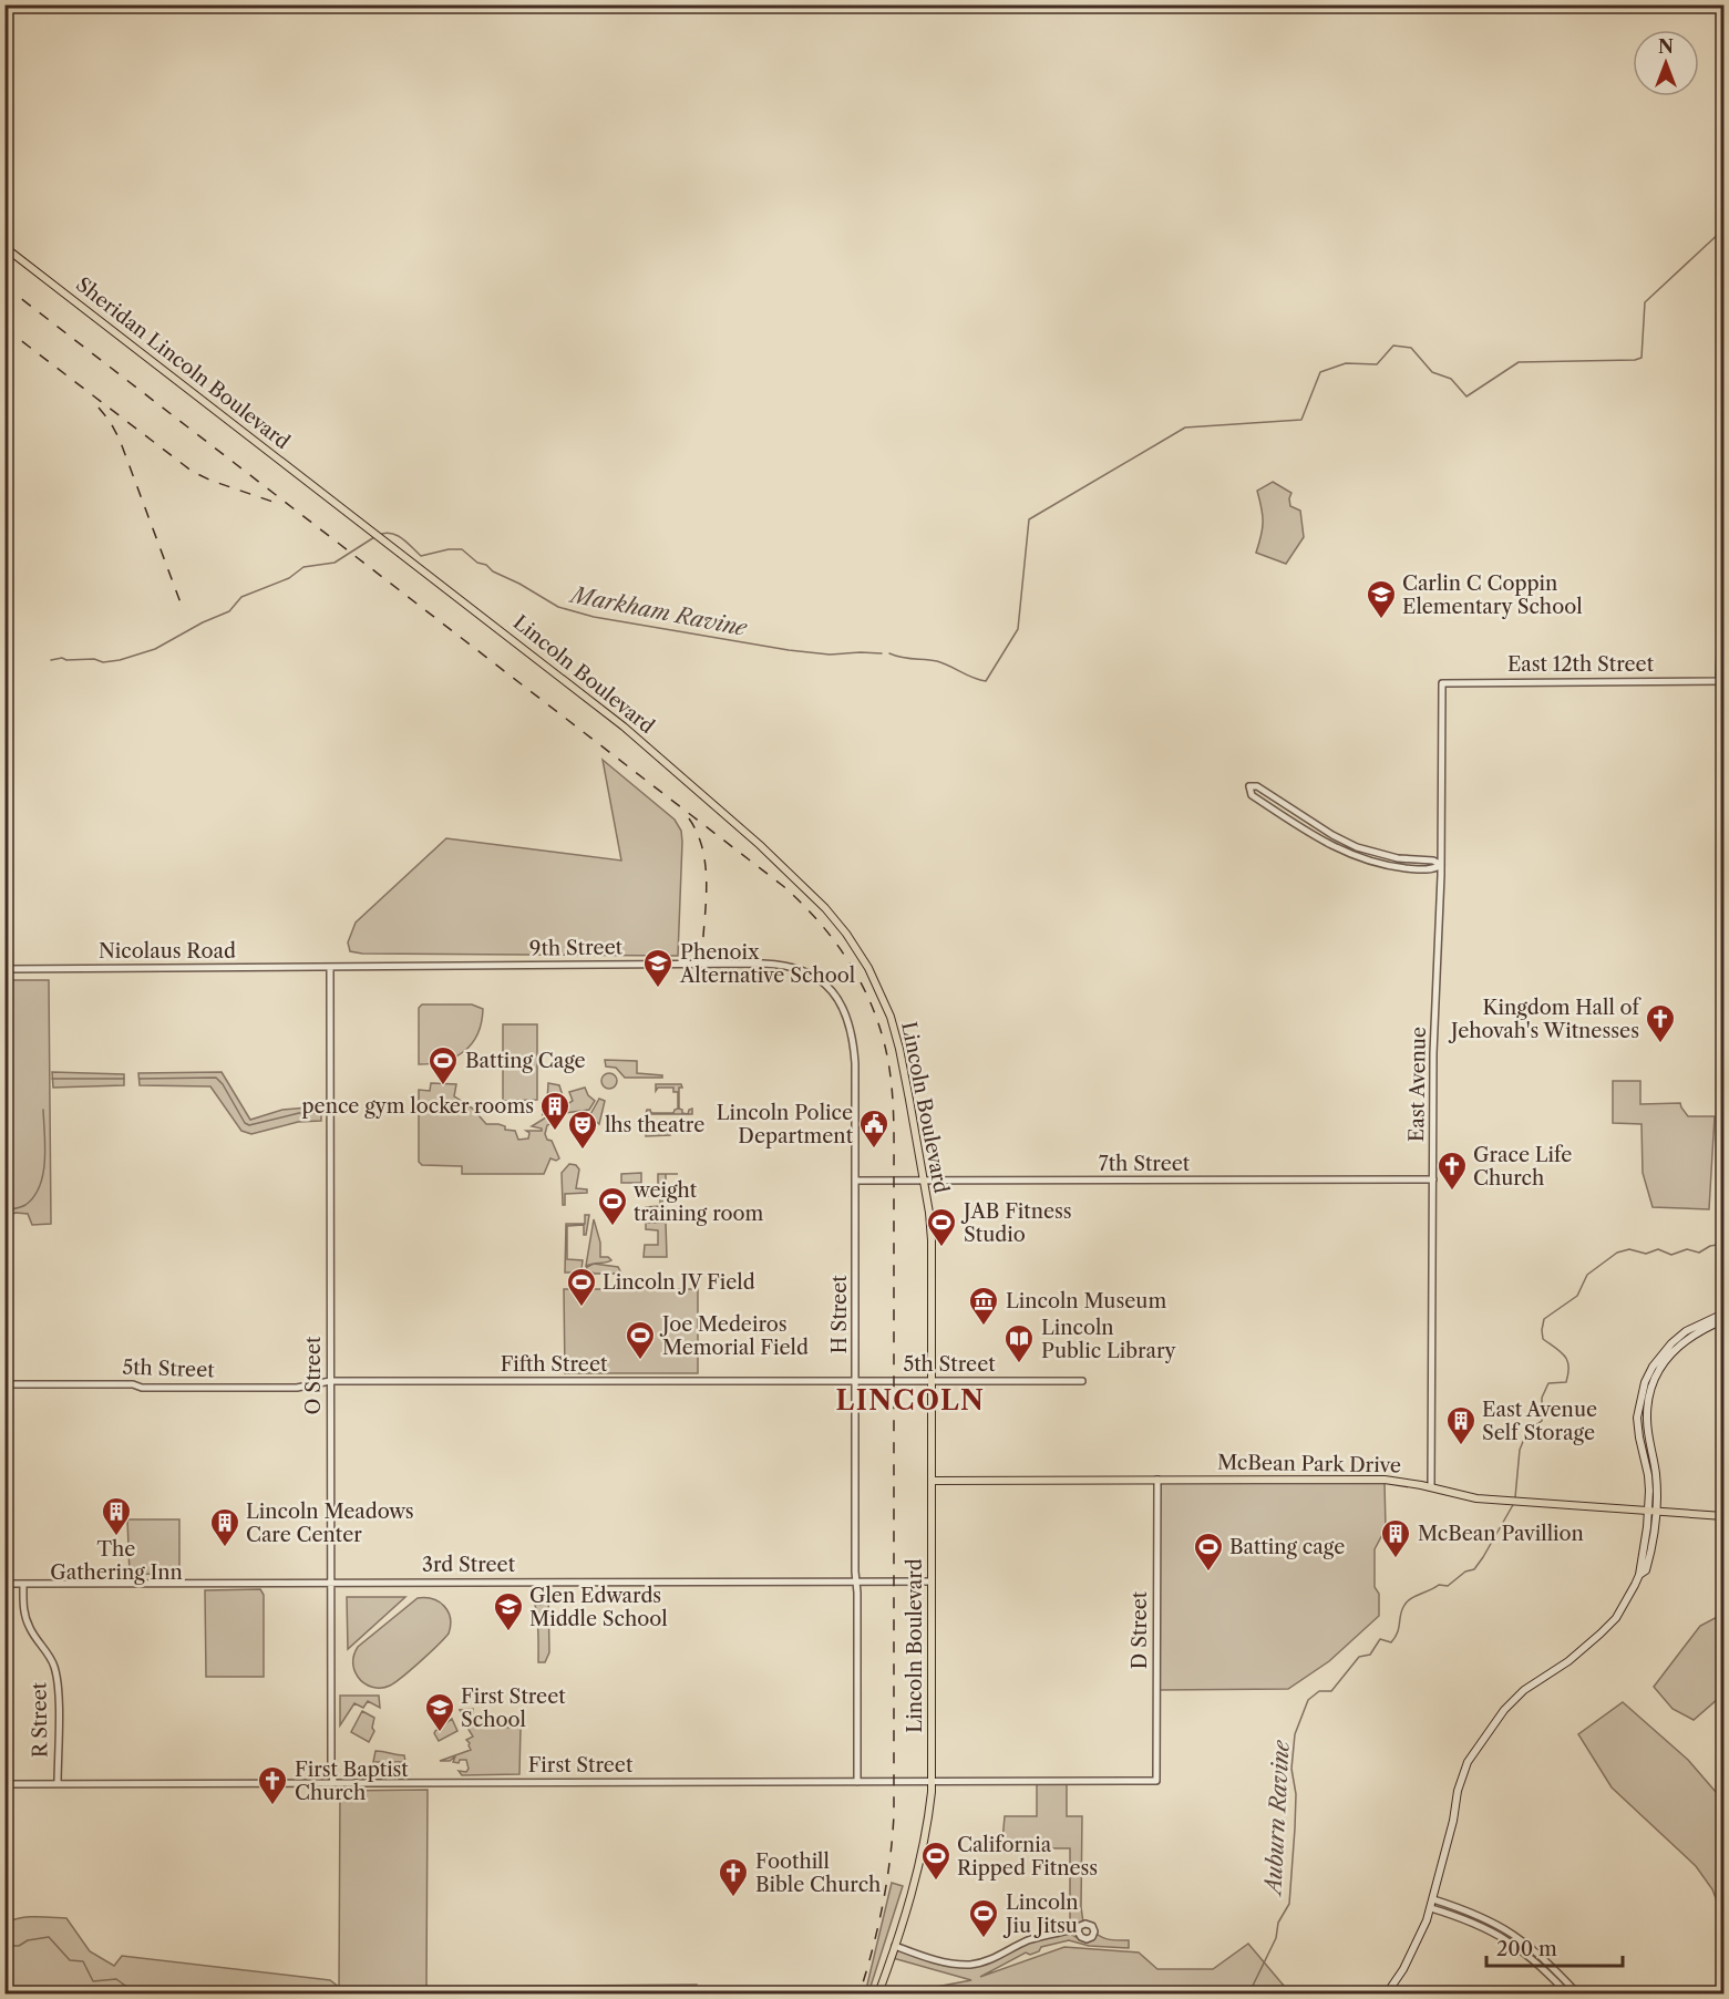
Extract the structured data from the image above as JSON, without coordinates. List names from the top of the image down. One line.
{"streets":{"main road":["Sheridan Lincoln Boulevard","Lincoln Boulevard","McBean Park Drive"],"street":["East 12th Street","9th Street","Nicolaus Road","East Avenue","7th Street","H Street","Fifth Street","5th Street","O Street","3rd Street","D Street","R Street","First Street"]},"crossings":[["Sheridan Lincoln Boulevard","Lincoln Boulevard"],["East 12th Street","East Avenue"],["Lincoln Boulevard","7th Street"],["Lincoln Boulevard","5th Street"],["Lincoln Boulevard","McBean Park Drive"],["Lincoln Boulevard","3rd Street"],["Lincoln Boulevard","First Street"],["9th Street","Nicolaus Road"],["9th Street","H Street"],["9th Street","O Street"],["Nicolaus Road","O Street"],["East Avenue","7th Street"],["East Avenue","McBean Park Drive"],["7th Street","H Street"],["H Street","Fifth Street"],["H Street","5th Street"],["H Street","3rd Street"],["H Street","First Street"],["Fifth Street","5th Street"],["Fifth Street","O Street"],["5th Street","O Street"],["O Street","3rd Street"],["O Street","First Street"],["McBean Park Drive","D Street"],["3rd Street","R Street"],["D Street","First Street"],["R Street","First Street"]],"districts":["LINCOLN"],"water":["Markham Ravine","Auburn Ravine"],"places":{"school or university":["Carlin C Coppin Elementary School","Phenoix Alternative School","Glen Edwards Middle School","First Street School"],"church":["Kingdom Hall of Jehovah's Witnesses","Grace Life Church","First Baptist Church","Foothill Bible Church"],"sports":["Batting Cage","weight training room","JAB Fitness Studio","Lincoln JV Field","Joe Medeiros Memorial Field","Batting cage","California Ripped Fitness","Lincoln Jiu Jitsu"],"building":["pence gym locker rooms","East Avenue Self Storage","The Gathering Inn","Lincoln Meadows Care Center","McBean Pavillion"],"public building":["Lincoln Police Department"],"theatre":["lhs theatre"],"museum":["Lincoln Museum"],"library":["Lincoln Public Library"]},"scale_bar":"200 m","north":"top"}
